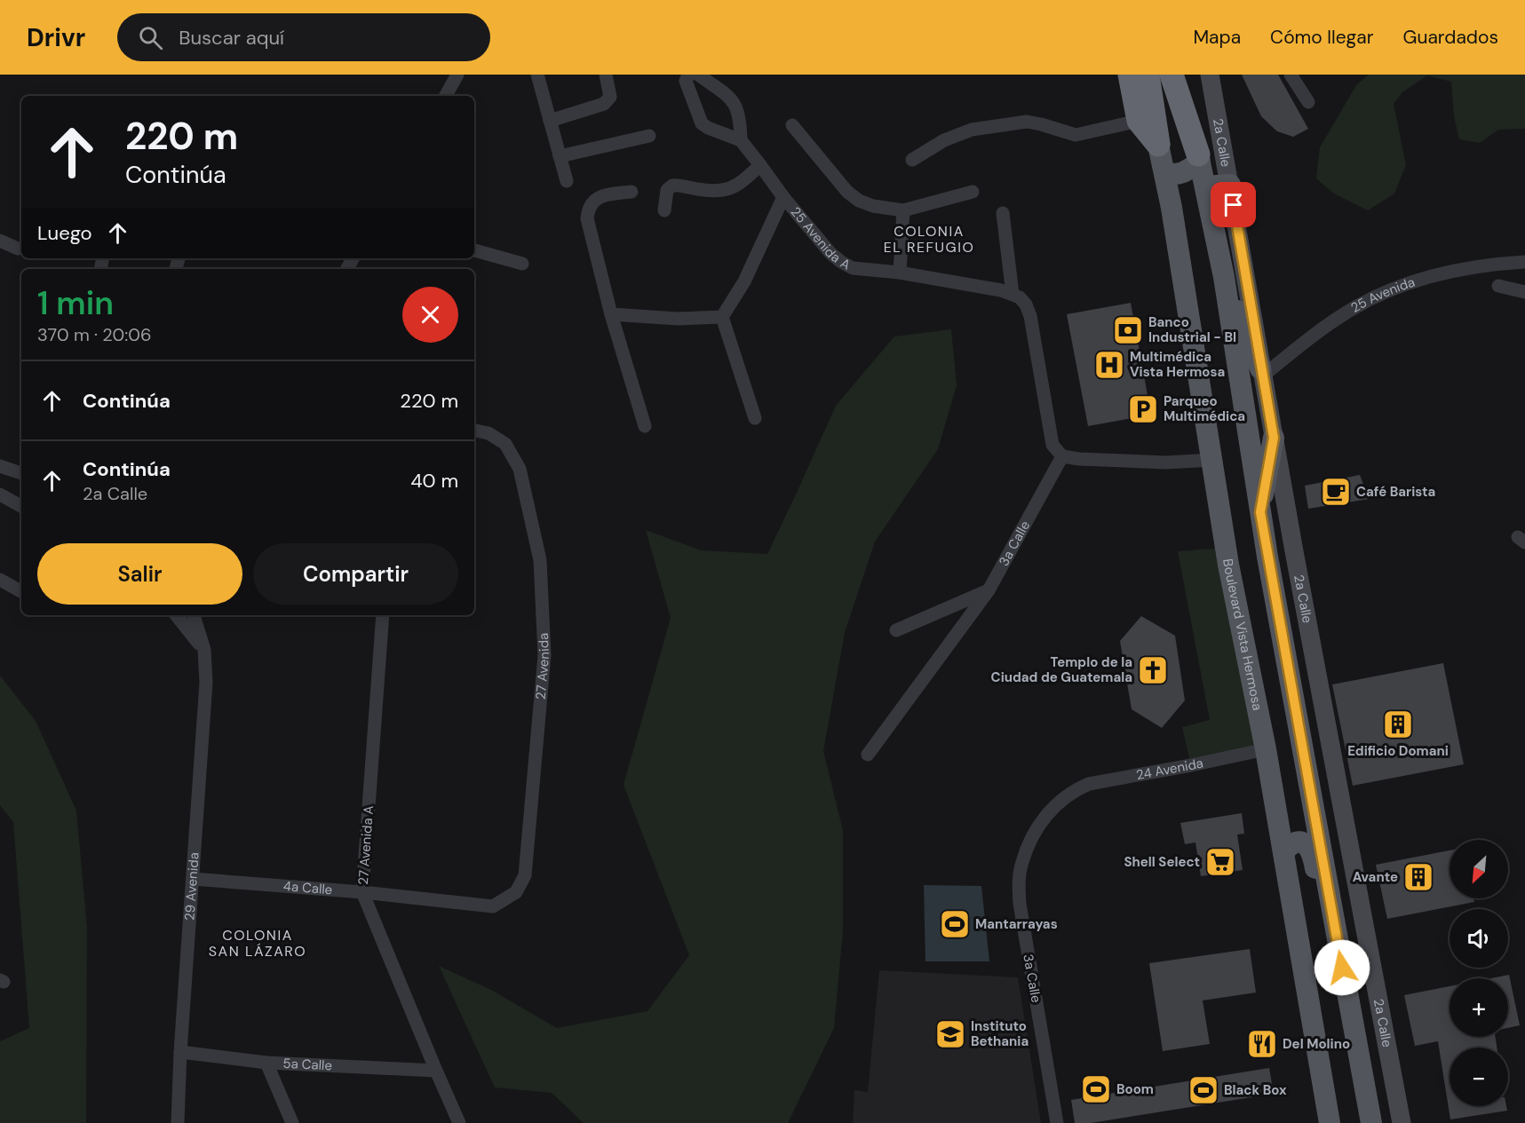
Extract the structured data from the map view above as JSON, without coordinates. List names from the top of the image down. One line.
{"streets":{"main road":["Boulevard Vista Hermosa"],"street":["2a Calle","25 Avenida A","25 Avenida","3a Calle","27 Avenida","24 Avenida","27 Avenida A","29 Avenida","4a Calle","5a Calle"]},"crossings":[["2a Calle","25 Avenida"],["25 Avenida A","3a Calle"],["3a Calle","24 Avenida"],["Boulevard Vista Hermosa","24 Avenida"],["27 Avenida","4a Calle"],["27 Avenida A","4a Calle"],["27 Avenida A","5a Calle"],["29 Avenida","4a Calle"],["29 Avenida","5a Calle"]],"districts":["COLONIA EL REFUGIO","COLONIA SAN LÁZARO"],"places":{"bank":["Banco Industrial - BI"],"hospital":["Multimédica Vista Hermosa"],"parking":["Parqueo Multimédica"],"cafe":["Café Barista"],"church":["Templo de la Ciudad de Guatemala"],"building":["Edificio Domani","Avante"],"supermarket":["Shell Select"],"sports":["Mantarrayas","Boom","Black Box"],"school or university":["Instituto Bethania"],"restaurant":["Del Molino"]},"north":"bottom left","page":{"header":"Drivr","search":"Buscar aquí","nav":["Mapa","Cómo llegar","Guardados"],"turn":["220 m","Continúa"],"then":"Luego","heading":["1 min","370 m · 20:06"],"list":[{"name":"Continúa","value":"220 m"},{"name":"Continúa","note":"2a Calle","value":"40 m"}],"buttons":["Salir","Compartir"],"map_buttons":["+","−"]}}
